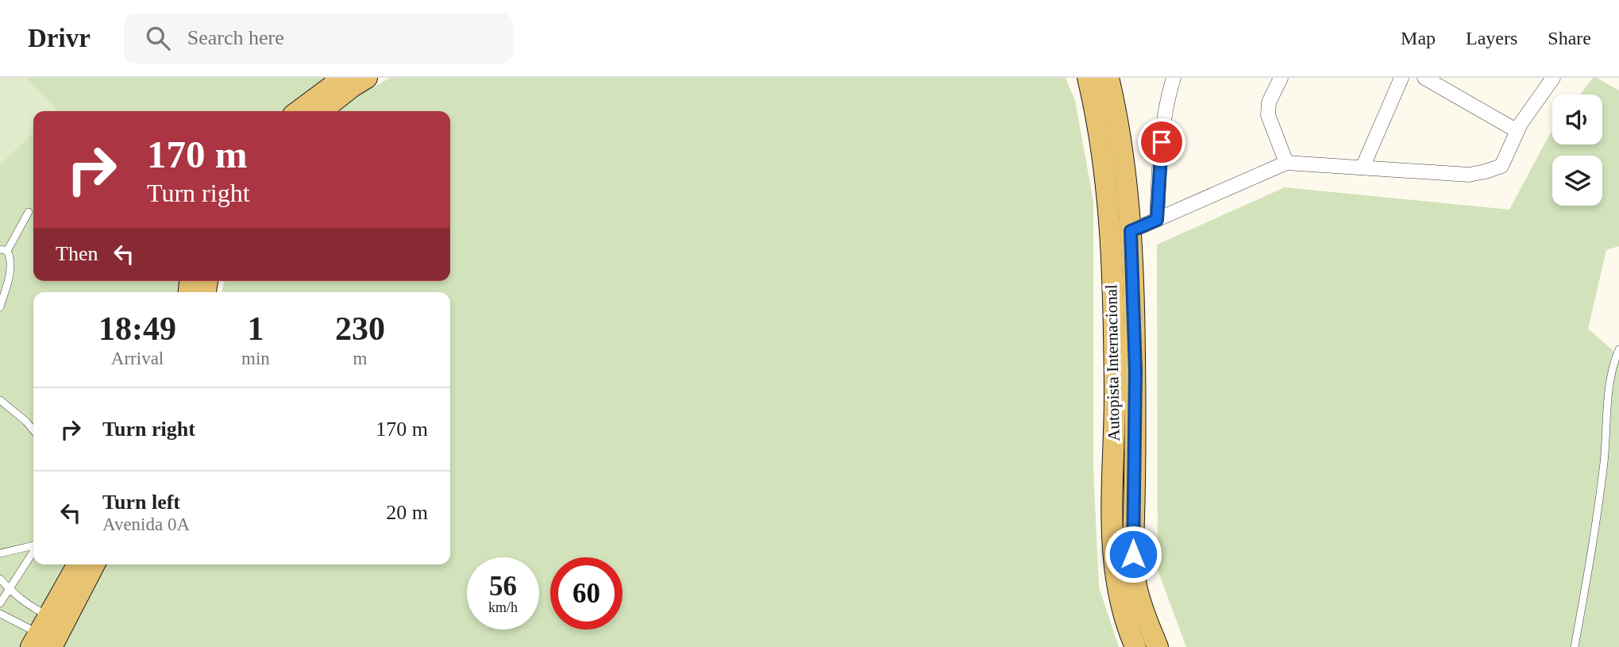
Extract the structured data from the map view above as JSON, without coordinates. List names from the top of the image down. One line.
{"streets":{"main road":["Autopista Internacional"]},"page":{"header":"Drivr","search":"Search here","nav":["Map","Layers","Share"],"turn":["170 m","Turn right"],"then":"Then","eta":["18:49","Arrival","1","min","230","m"],"list":[{"name":"Turn right","value":"170 m"},{"name":"Turn left","note":"Avenida 0A","value":"20 m"}],"speed":"56 km/h","limit":"60"}}
